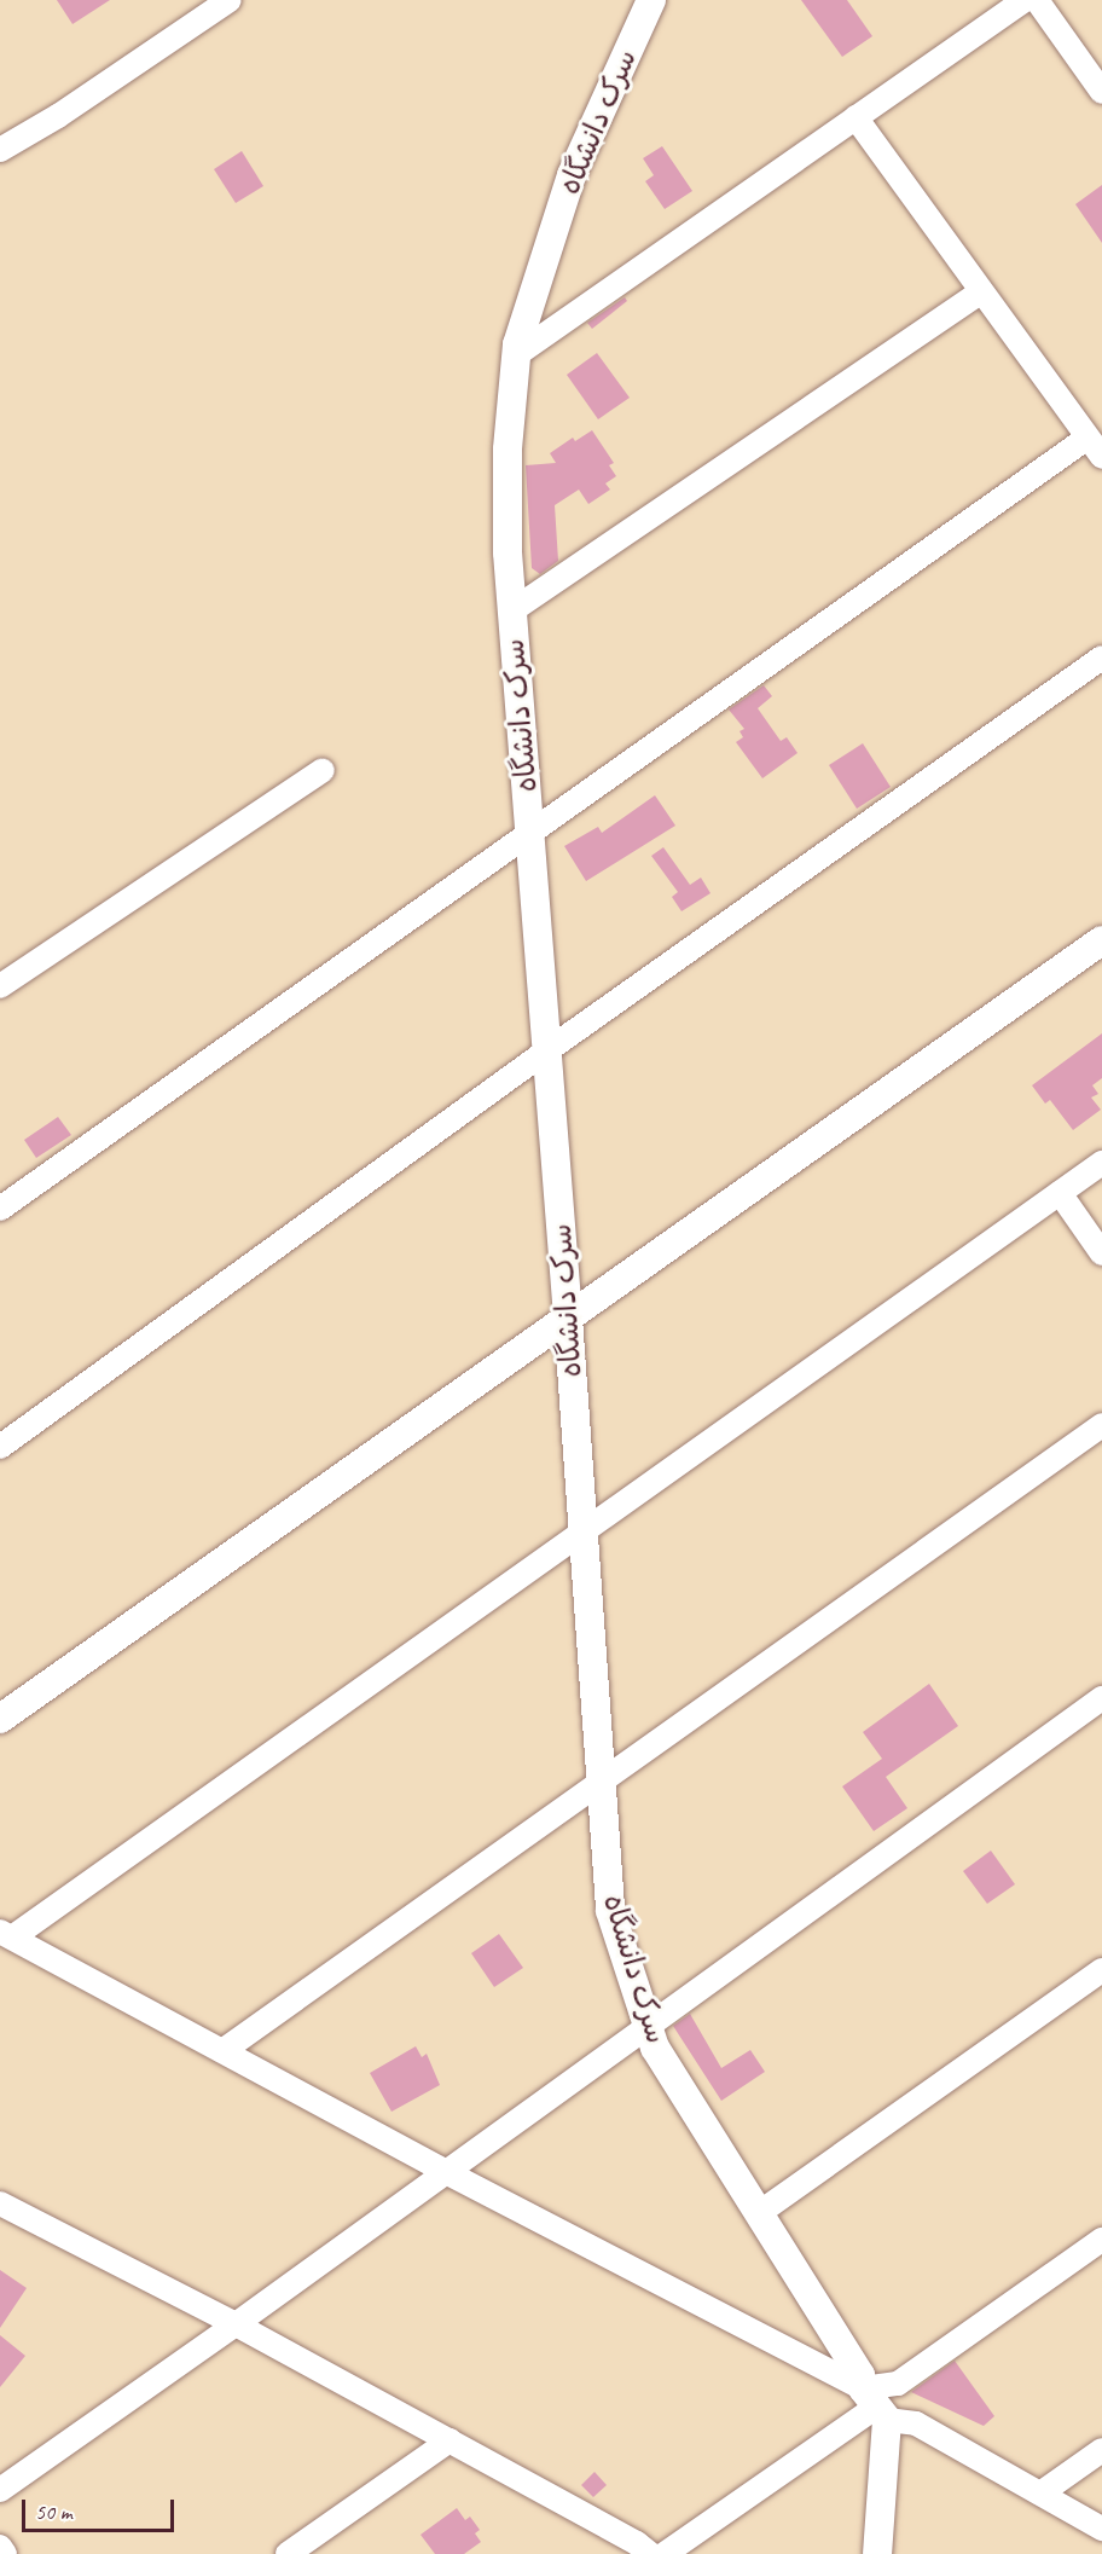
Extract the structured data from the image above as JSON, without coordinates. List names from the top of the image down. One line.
{"streets":{"street":["سرک دانشگاه"]},"scale_bar":"50 m"}
